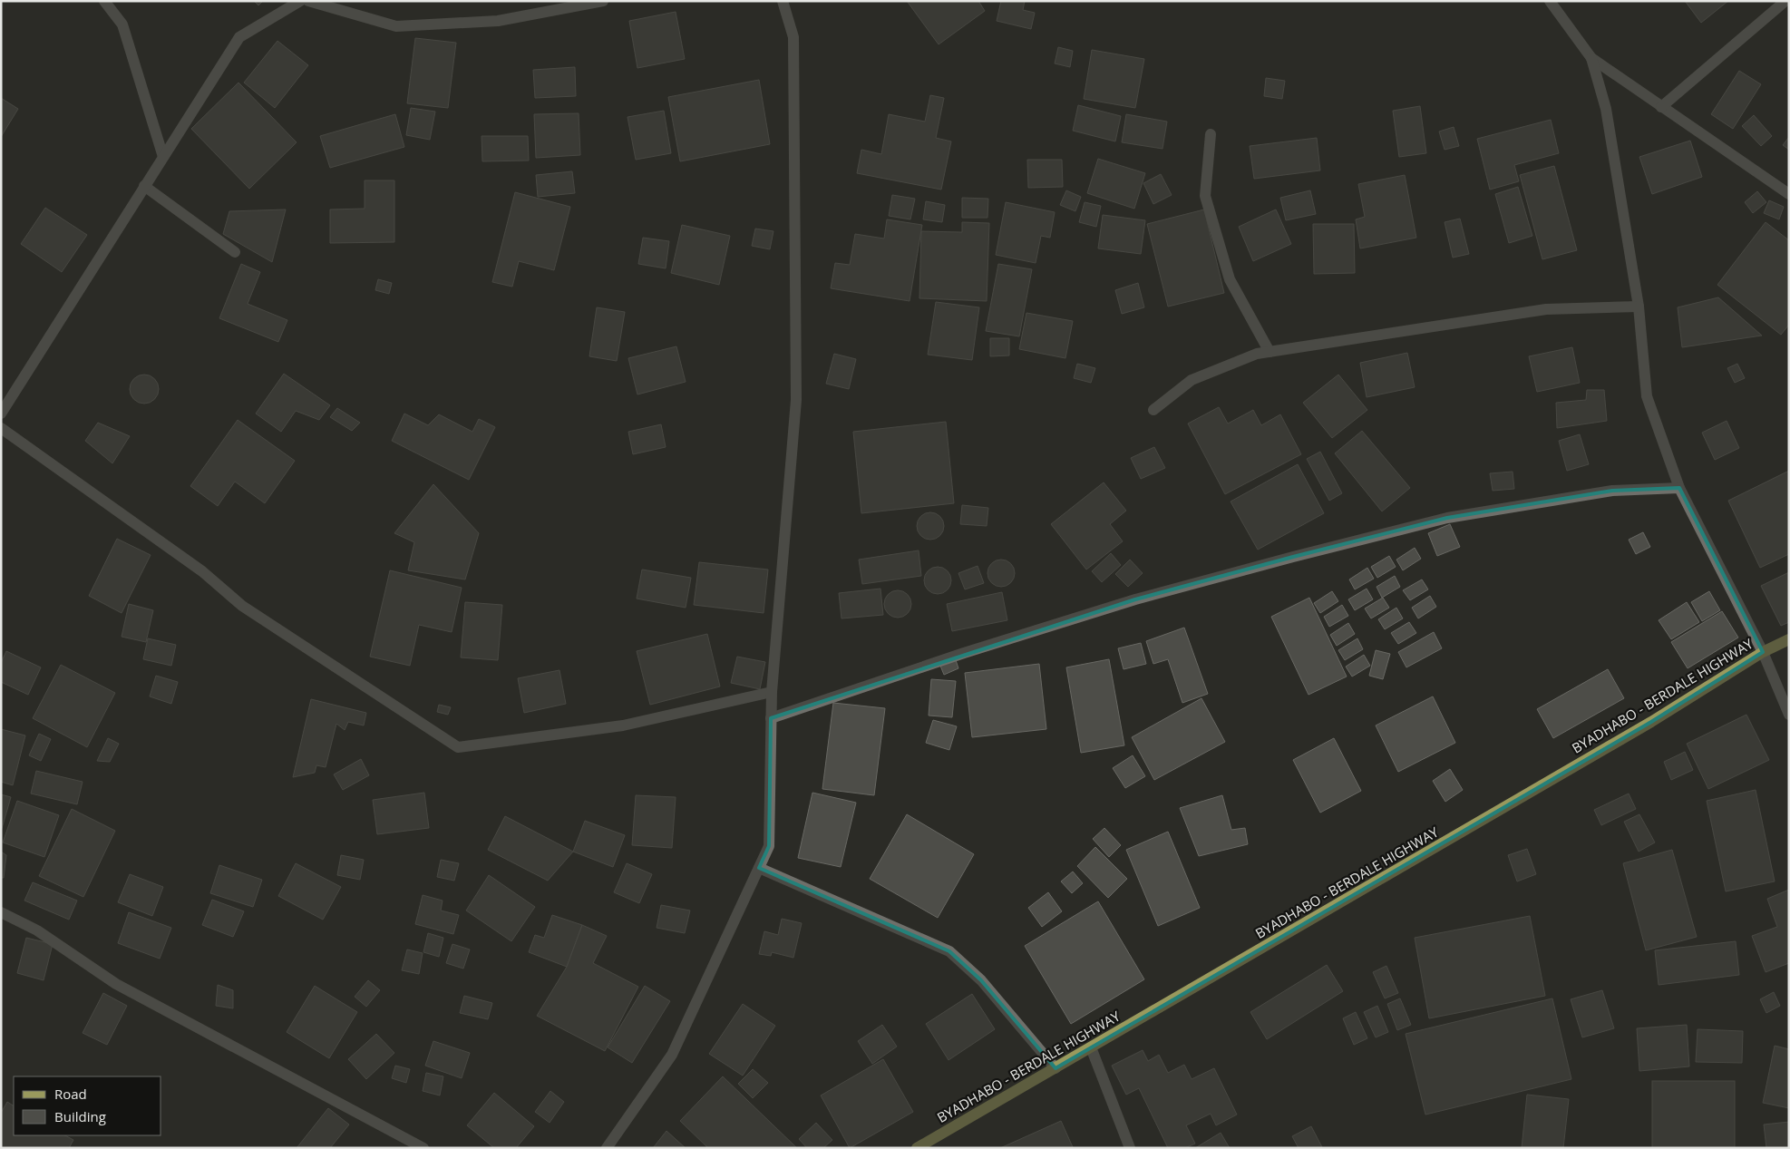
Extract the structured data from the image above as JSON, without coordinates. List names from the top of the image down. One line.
{"streets":{"main road":["BYADHABO - BERDALE HIGHWAY"]},"legend":["Road","Building"]}
